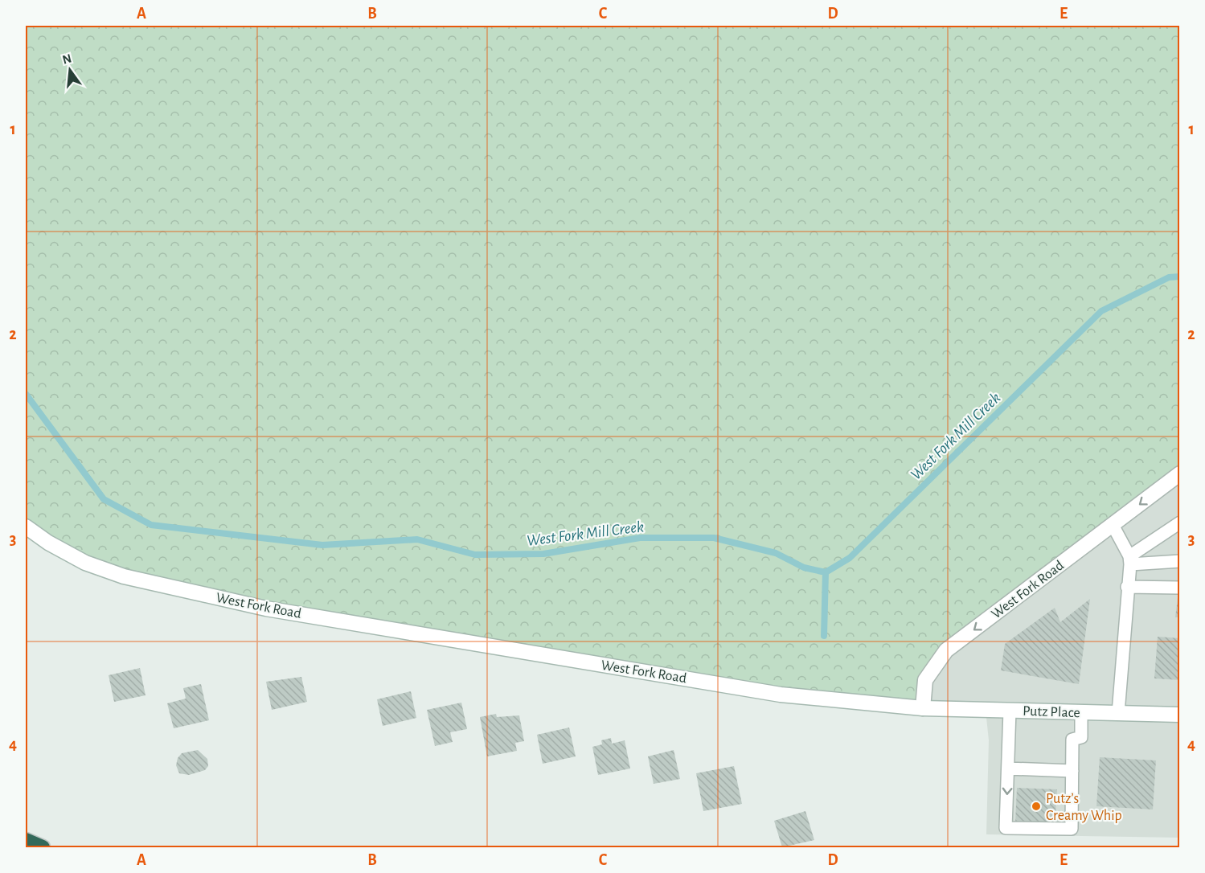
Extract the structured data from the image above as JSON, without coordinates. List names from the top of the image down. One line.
{"streets":{"street":["West Fork Road","Putz Place"]},"crossings":[["West Fork Road","Putz Place"]],"water":["West Fork Mill Creek"],"places":["Putz’s Creamy Whip"],"north":"top","grid":{"columns":["A","B","C","D","E"],"rows":["1","2","3","4"]}}
